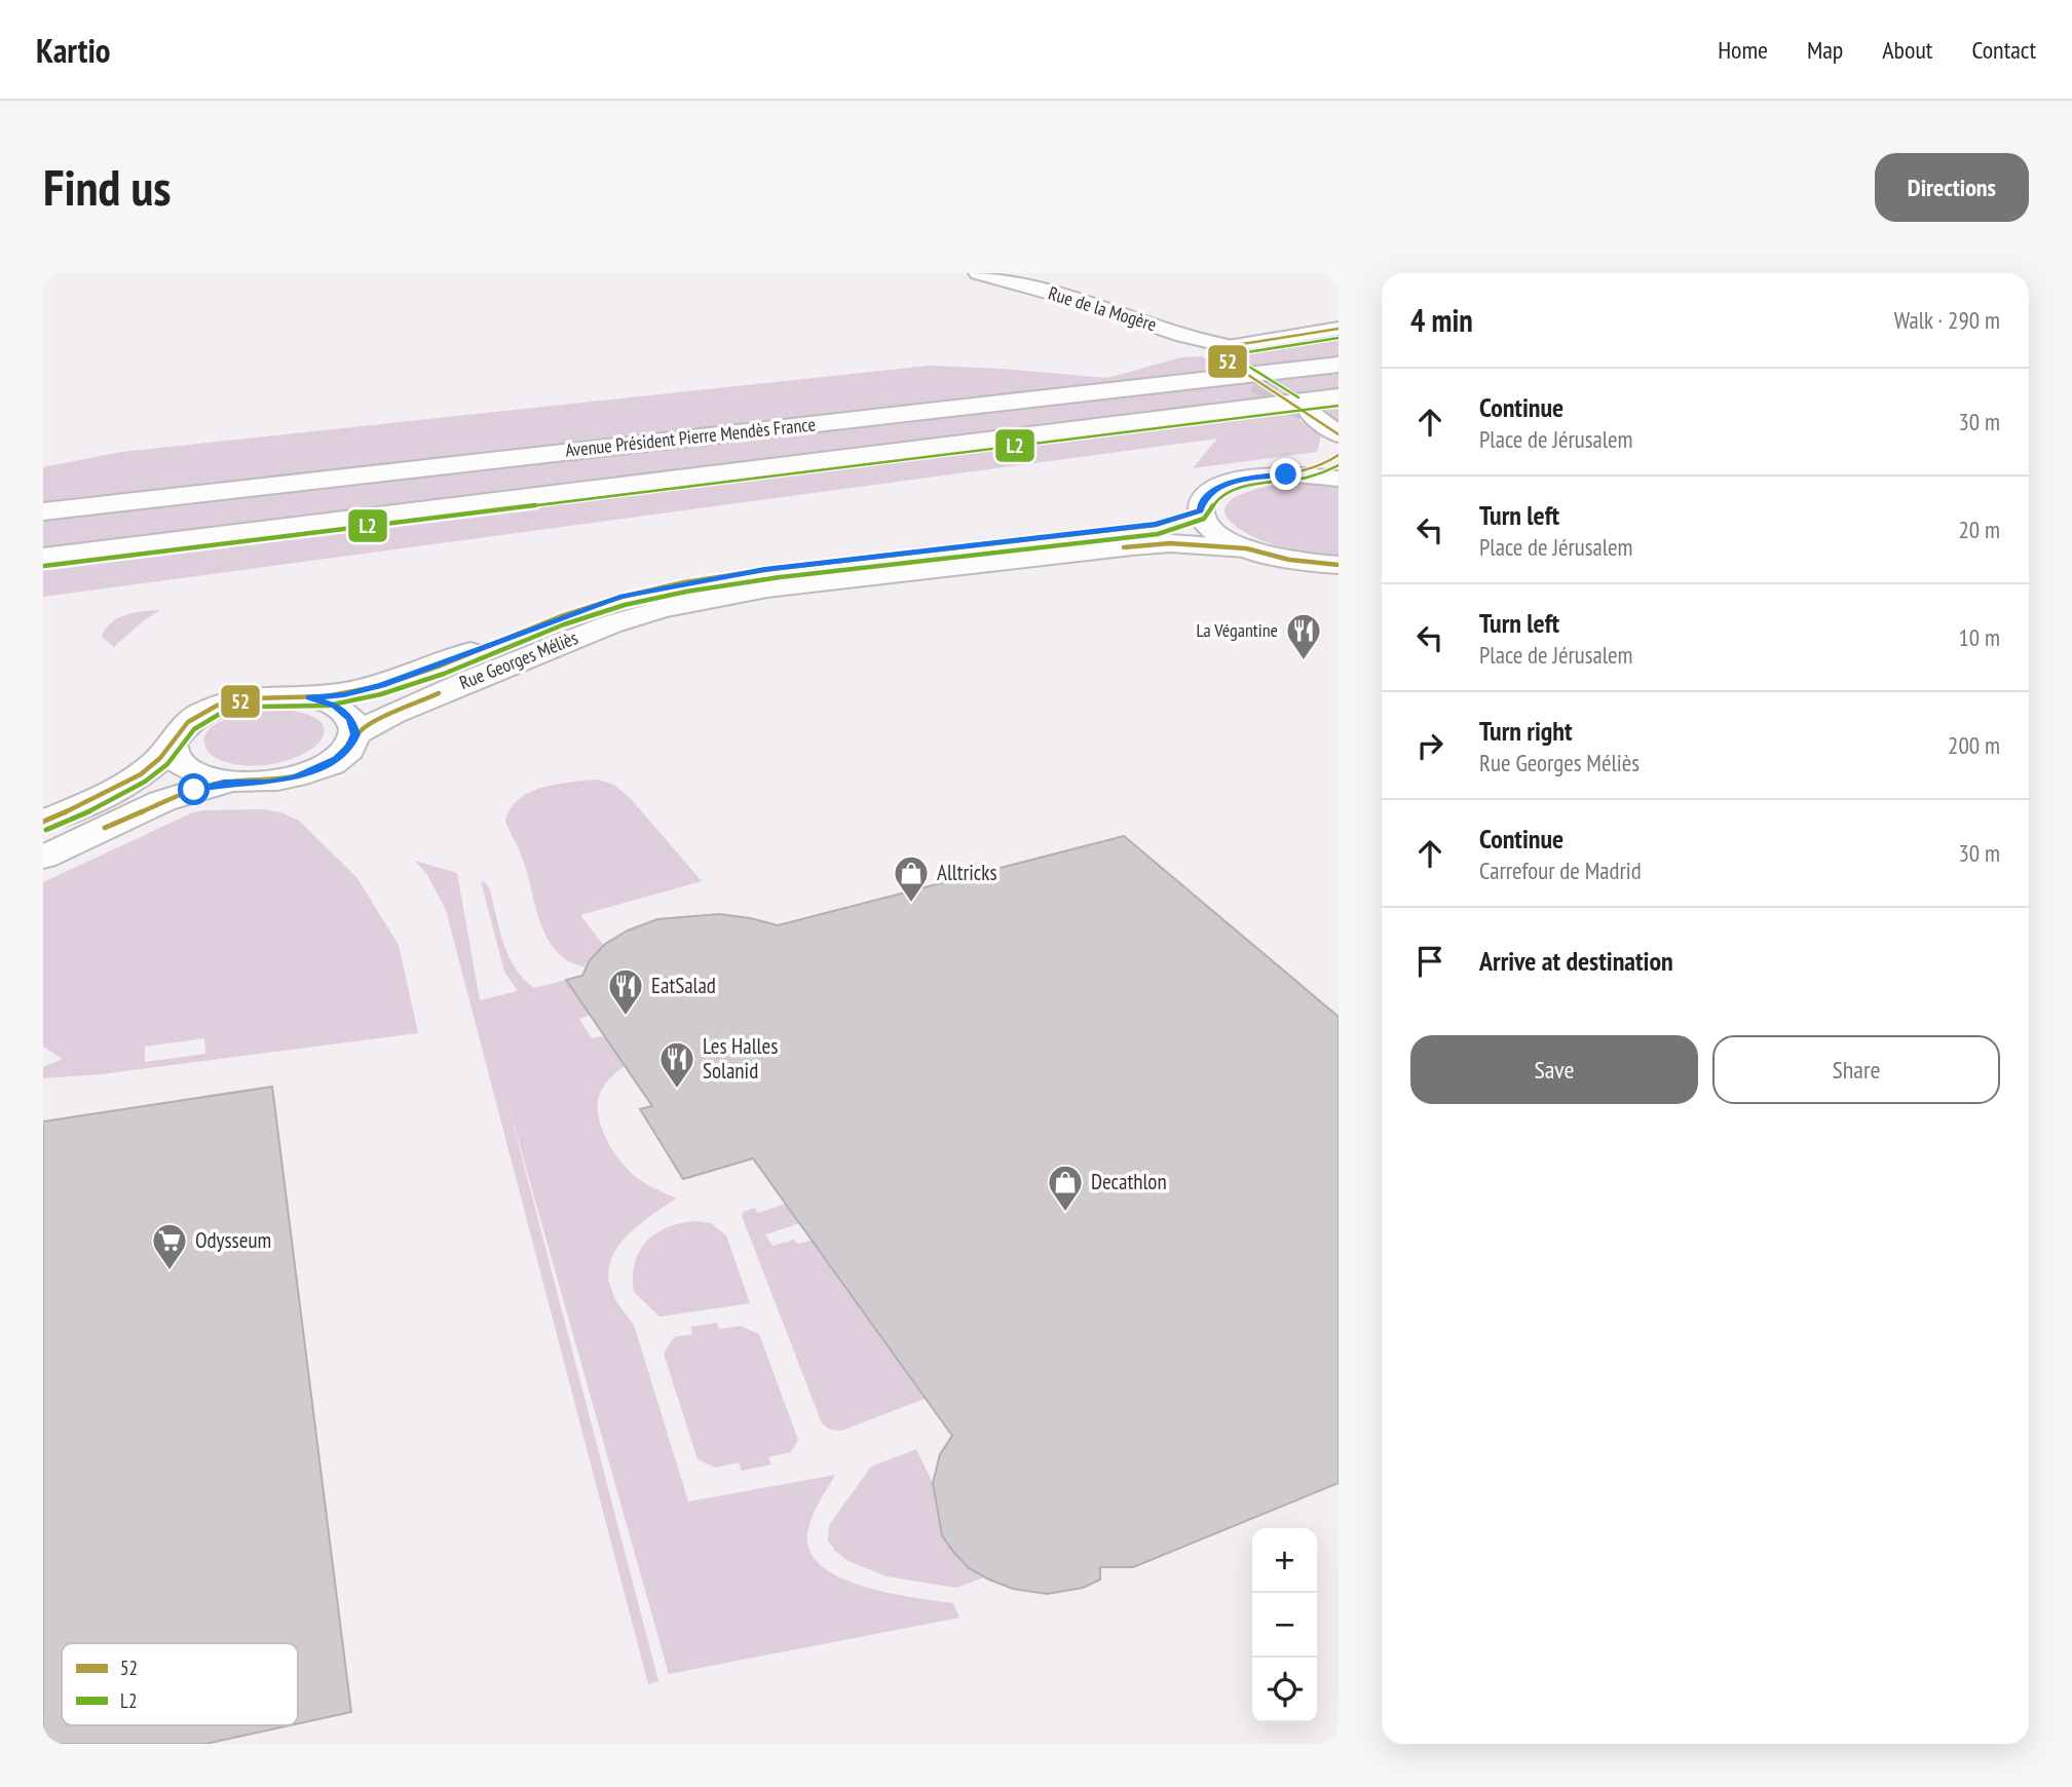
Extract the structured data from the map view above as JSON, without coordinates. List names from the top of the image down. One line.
{"streets":{"main road":["Rue de la Mogère","Avenue Président Pierre Mendès France","Rue Georges Méliès"]},"places":{"restaurant":["La Végantine","EatSalad","Les Halles Solanid"],"shop":["Alltricks","Decathlon"],"supermarket":["Odysseum"]},"lines":["transit line 52","transit line L2"],"legend":["52","L2"],"page":{"header":"Kartio","nav":["Home","Map","About","Contact"],"buttons":["Directions",["Save","Share"]],"title":"Find us","heading":["4 min","Walk · 290 m"],"list":[["Continue","Place de Jérusalem","30 m"],["Turn left","Place de Jérusalem","20 m"],["Turn left","Place de Jérusalem","10 m"],["Turn right","Rue Georges Méliès","200 m"],["Continue","Carrefour de Madrid","30 m"],"Arrive at destination"],"map_buttons":["+","−"]}}
